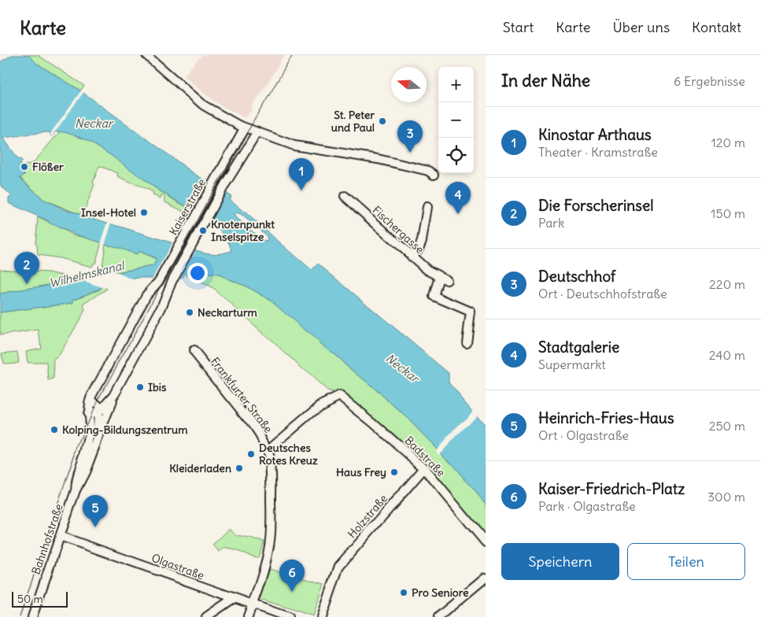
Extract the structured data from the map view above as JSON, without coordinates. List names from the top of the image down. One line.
{"streets":{"street":["Kaiserstraße","Fischergasse","Frankfurter Straße","Badstraße","Holzstraße","Bahnhofstraße","Olgastraße"]},"crossings":[["Kaiserstraße","Bahnhofstraße"],["Frankfurter Straße","Badstraße"],["Frankfurter Straße","Olgastraße"],["Badstraße","Holzstraße"],["Bahnhofstraße","Olgastraße"]],"water":["Neckar","Wilhelmskanal"],"places":["St. Peter und Paul","Flößer","Insel-Hotel","Knotenpunkt Inselspitze","Neckarturm","Ibis","Kolping-Bildungszentrum","Deutsches Rotes Kreuz","Kleiderladen","Haus Frey","Pro Seniore"],"scale_bar":"50 m","north":"left","page":{"header":"Karte","nav":["Start","Karte","Über uns","Kontakt"],"heading":["In der Nähe","6 Ergebnisse"],"map_buttons":["+","−"],"list":[{"mark":"1","name":"Kinostar Arthaus","note":"Theater · Kramstraße","value":"120 m"},{"mark":"2","name":"Die Forscherinsel","note":"Park","value":"150 m"},{"mark":"3","name":"Deutschhof","note":"Ort · Deutschhofstraße","value":"220 m"},{"mark":"4","name":"Stadtgalerie","note":"Supermarkt","value":"240 m"},{"mark":"5","name":"Heinrich-Fries-Haus","note":"Ort · Olgastraße","value":"250 m"},{"mark":"6","name":"Kaiser-Friedrich-Platz","note":"Park · Olgastraße","value":"300 m"}],"pins":["3","1","4","2","5","6"],"buttons":["Speichern","Teilen"],"scale":"50 m"}}
